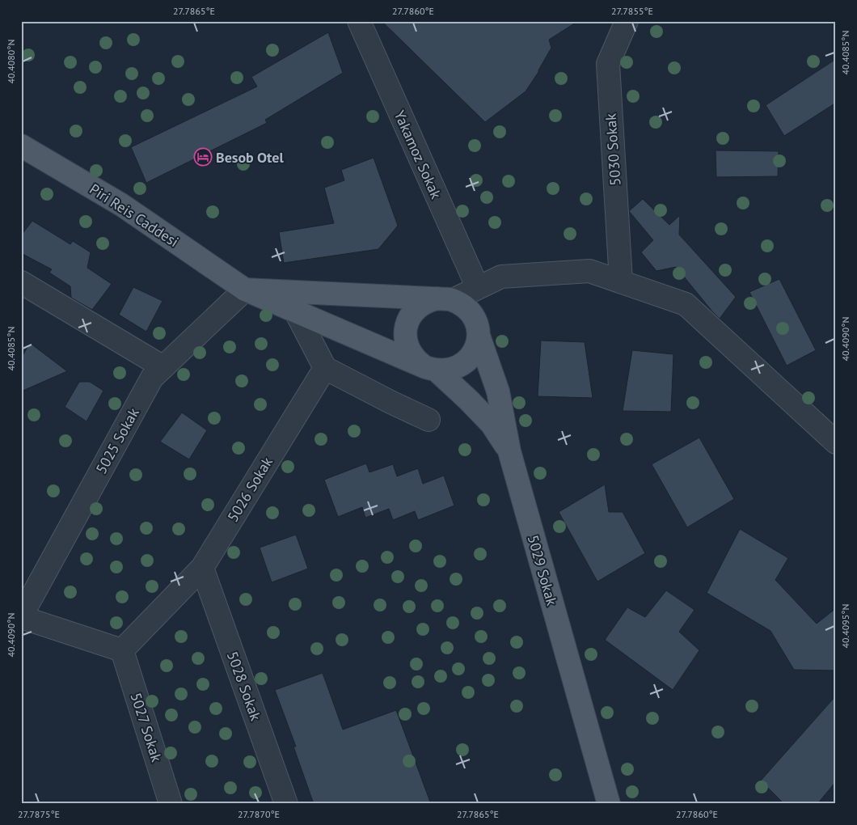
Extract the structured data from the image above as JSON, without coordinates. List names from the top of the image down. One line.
{"streets":{"main road":["Piri Reis Caddesi","5029 Sokak"],"street":["5030 Sokak","Yakamoz Sokak","5025 Sokak","5026 Sokak","5028 Sokak","5027 Sokak"]},"crossings":[["Piri Reis Caddesi","5025 Sokak"],["Piri Reis Caddesi","5029 Sokak"],["5026 Sokak","5028 Sokak"],["5026 Sokak","5027 Sokak"]],"places":{"hotel":["Besob Otel"]},"coordinates":["27.7865°E","27.7860°E","27.7855°E","40.4085°N","40.4080°N","40.4090°N","40.4095°N","27.7875°E","27.7870°E"]}
